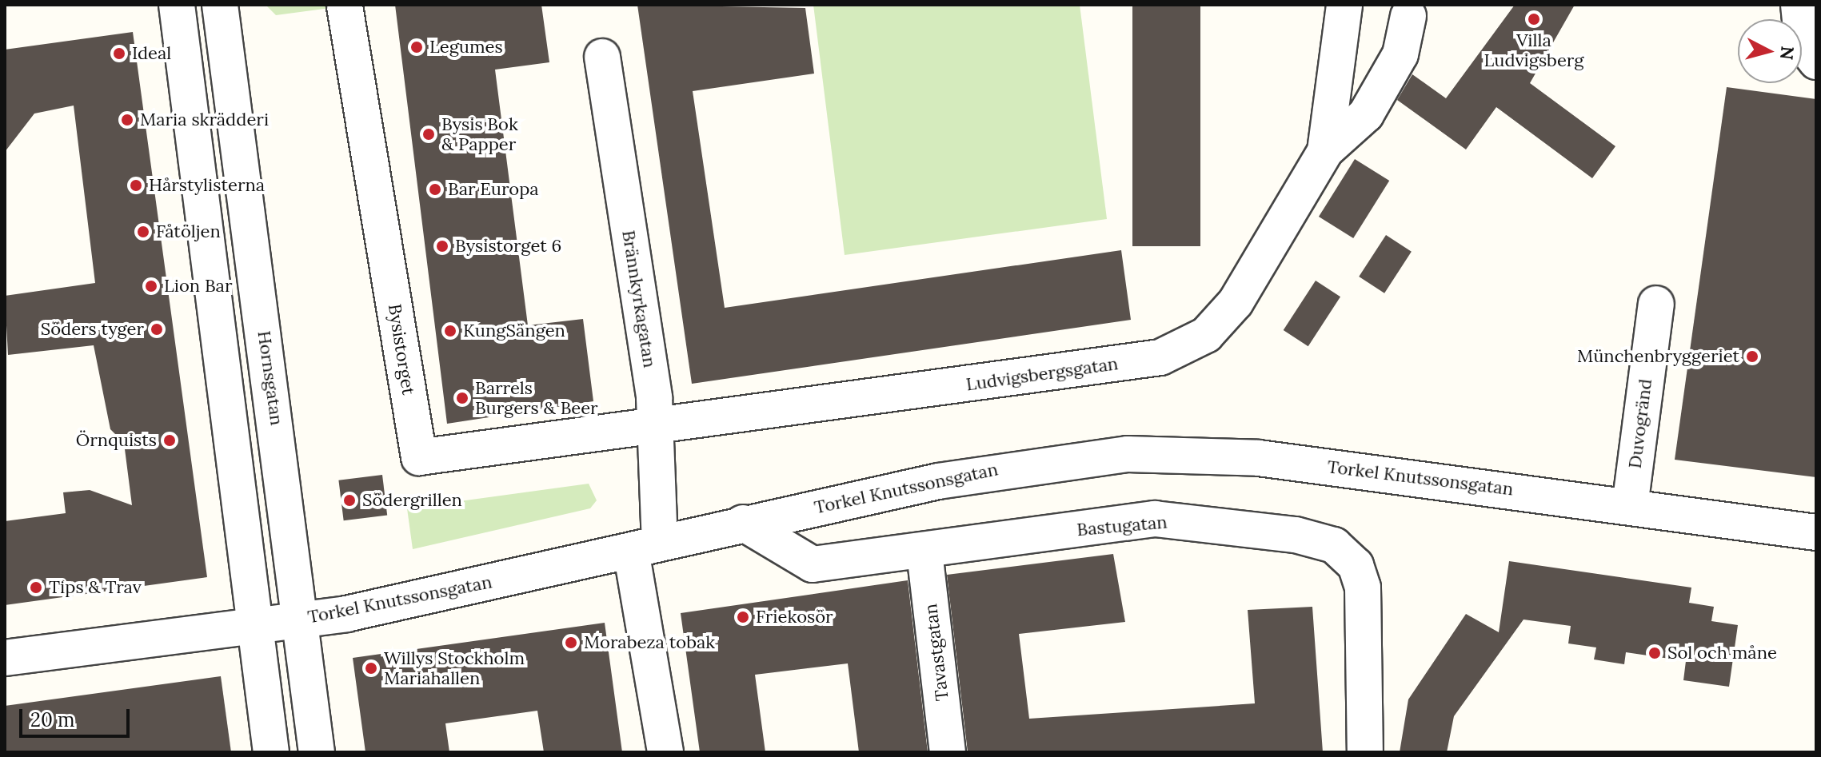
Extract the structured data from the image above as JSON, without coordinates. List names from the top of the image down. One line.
{"streets":{"street":["Brännkyrkagatan","Bysistorget","Ludvigsbergsgatan","Hornsgatan","Duvogränd","Torkel Knutssonsgatan","Bastugatan","Tavastgatan"]},"crossings":[["Brännkyrkagatan","Bysistorget"],["Brännkyrkagatan","Ludvigsbergsgatan"],["Brännkyrkagatan","Torkel Knutssonsgatan"],["Bysistorget","Ludvigsbergsgatan"],["Hornsgatan","Torkel Knutssonsgatan"],["Duvogränd","Torkel Knutssonsgatan"],["Torkel Knutssonsgatan","Bastugatan"],["Bastugatan","Tavastgatan"]],"places":["Villa Ludvigsberg","Legumes","Ideal","Maria skrädderi","Bysis Bok & Papper","Hårstylisterna","Bar Europa","Fåtöljen","Bysistorget 6","Lion Bar","Söders tyger","KungSängen","Münchenbryggeriet","Barrels Burgers & Beer","Örnquists","Södergrillen","Tips & Trav","Friekosör","Morabeza tobak","Sol och måne","Willys Stockholm Mariahallen"],"scale_bar":"20 m","north":"right"}
